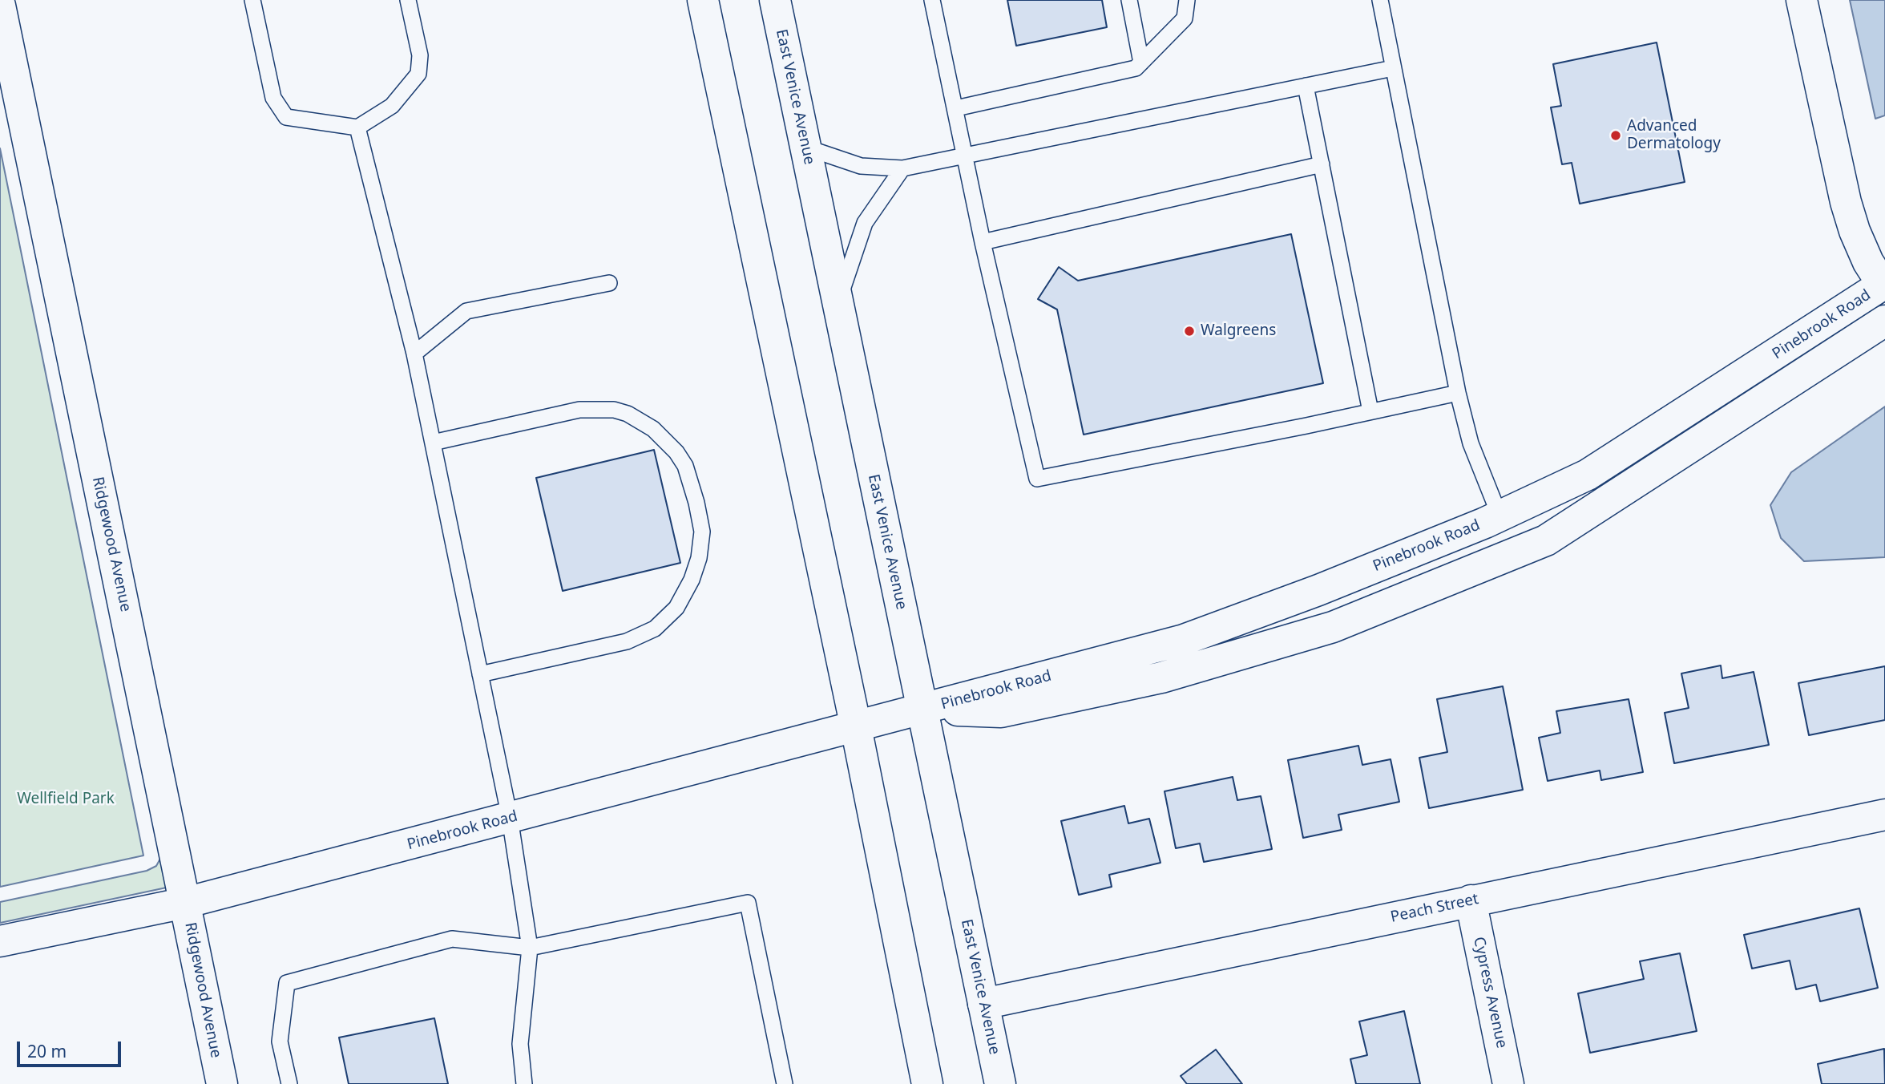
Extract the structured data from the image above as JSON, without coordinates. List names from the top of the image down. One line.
{"streets":{"street":["East Venice Avenue","Pinebrook Road","Ridgewood Avenue","Peach Street","Cypress Avenue"]},"crossings":[["East Venice Avenue","Pinebrook Road"],["East Venice Avenue","Peach Street"],["Pinebrook Road","Ridgewood Avenue"],["Peach Street","Cypress Avenue"]],"parks":["Wellfield Park"],"places":["Advanced Dermatology","Walgreens"],"scale_bar":"20 m"}
